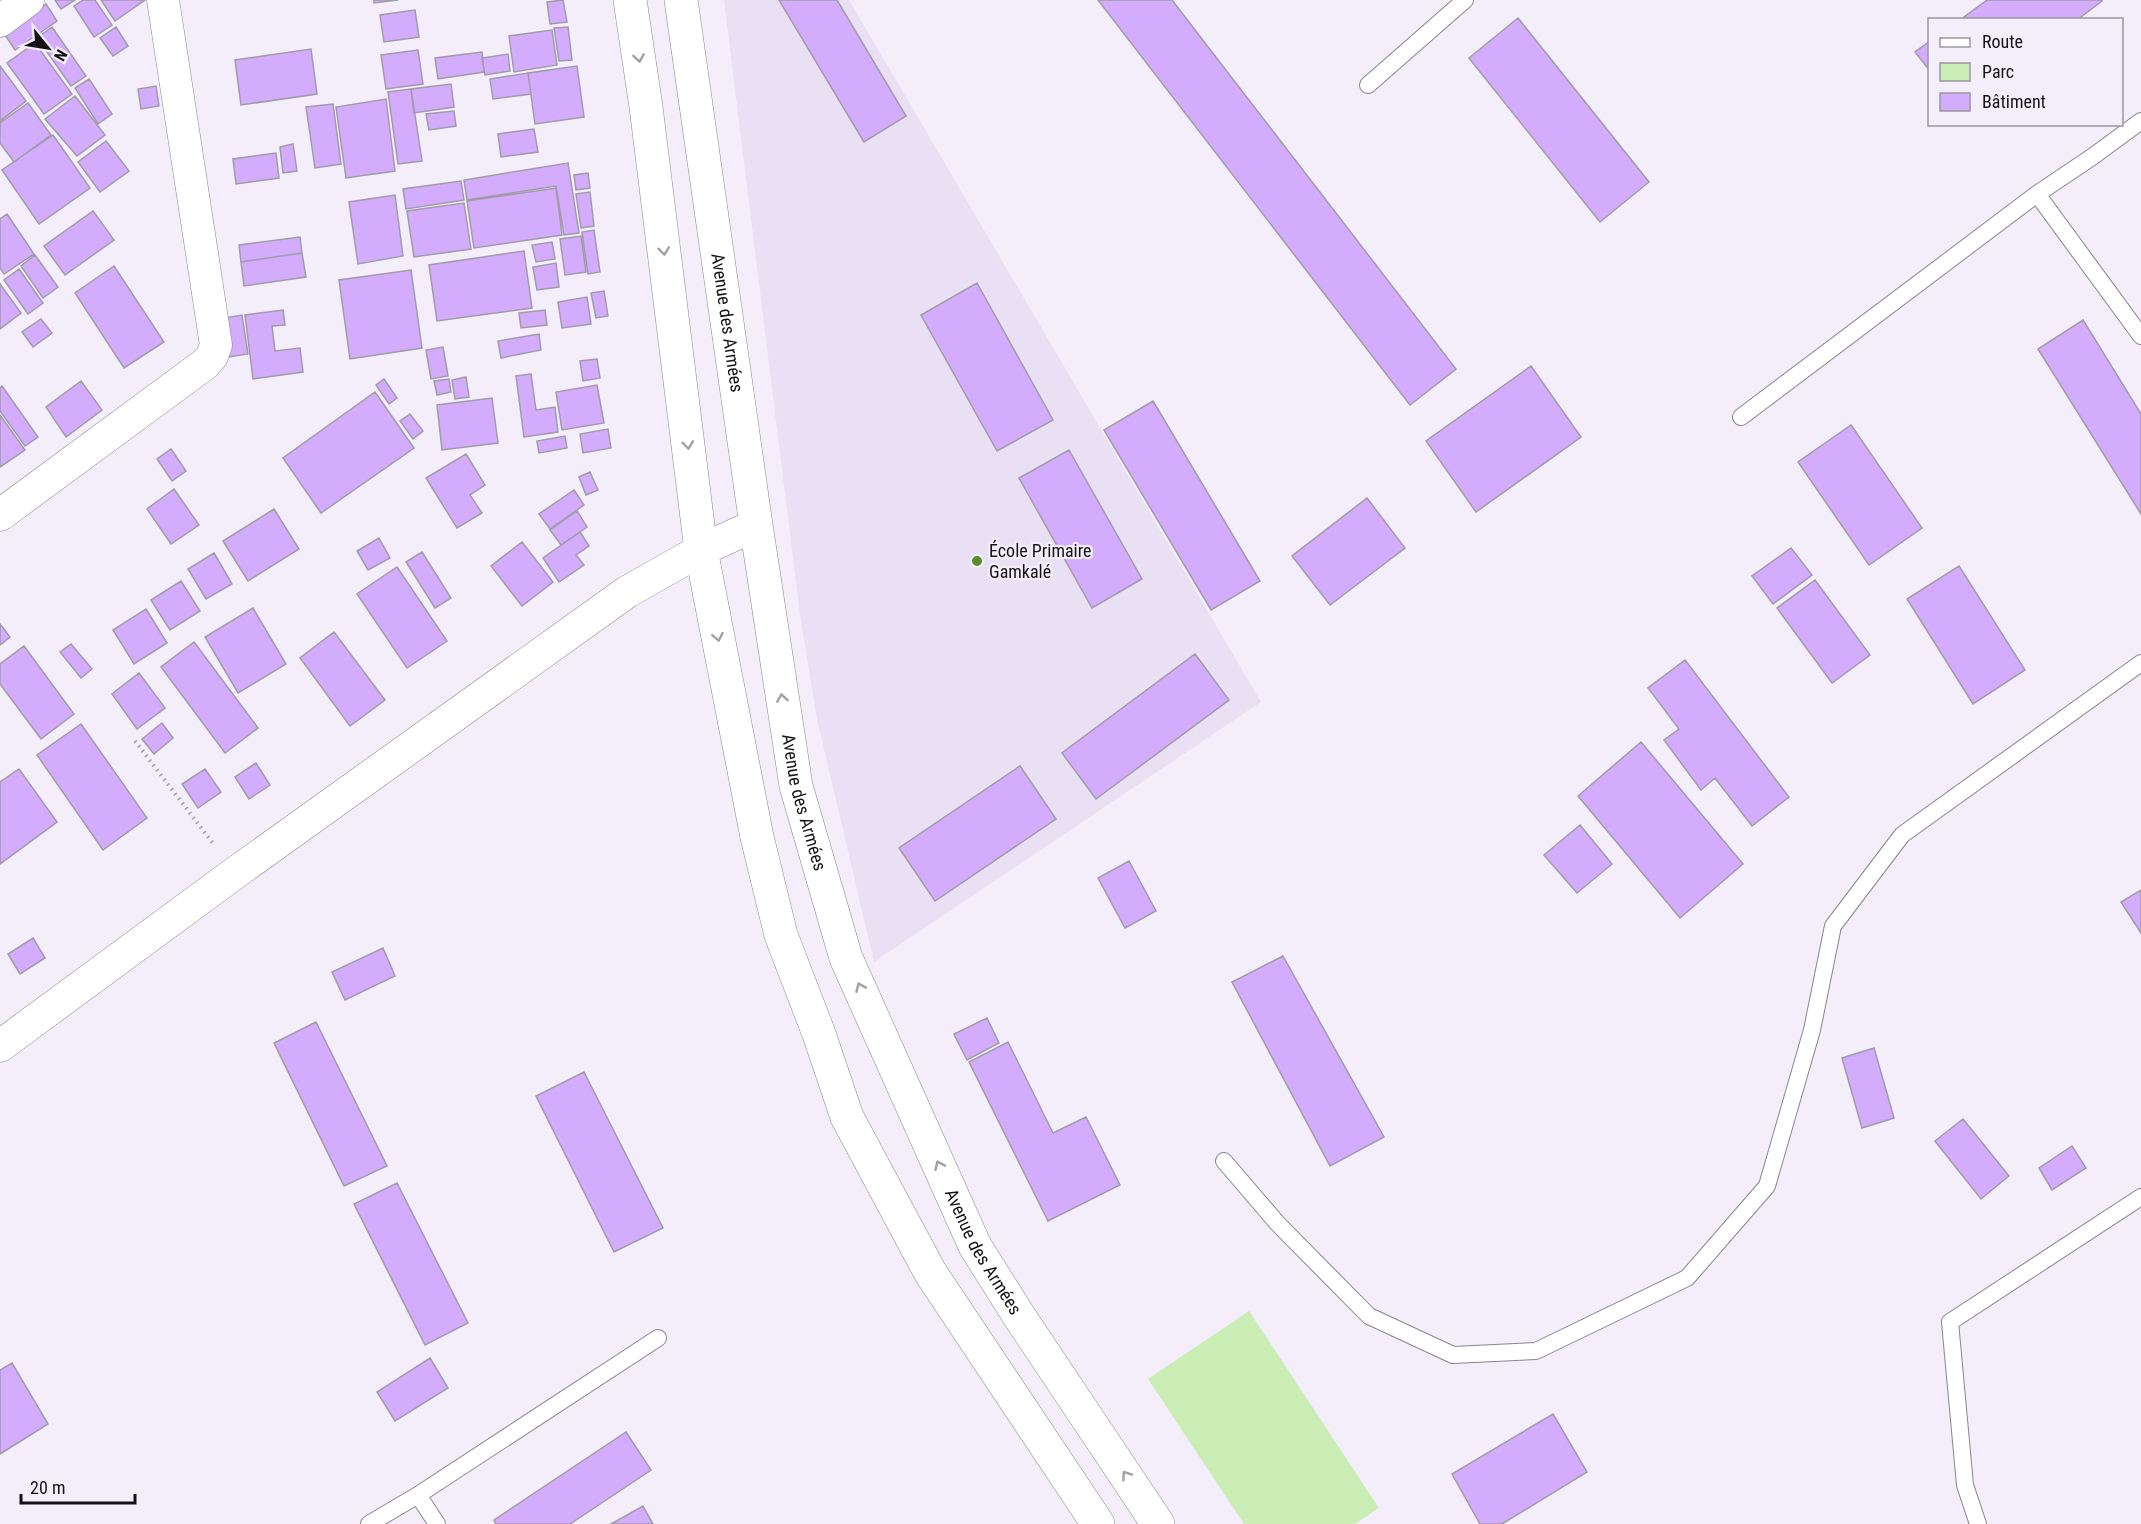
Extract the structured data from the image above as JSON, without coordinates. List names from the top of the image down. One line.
{"streets":{"highway":["Avenue des Armées"]},"places":["École Primaire Gamkalé"],"legend":["Route","Parc","Bâtiment"],"scale_bar":"20 m","north":"bottom right"}
